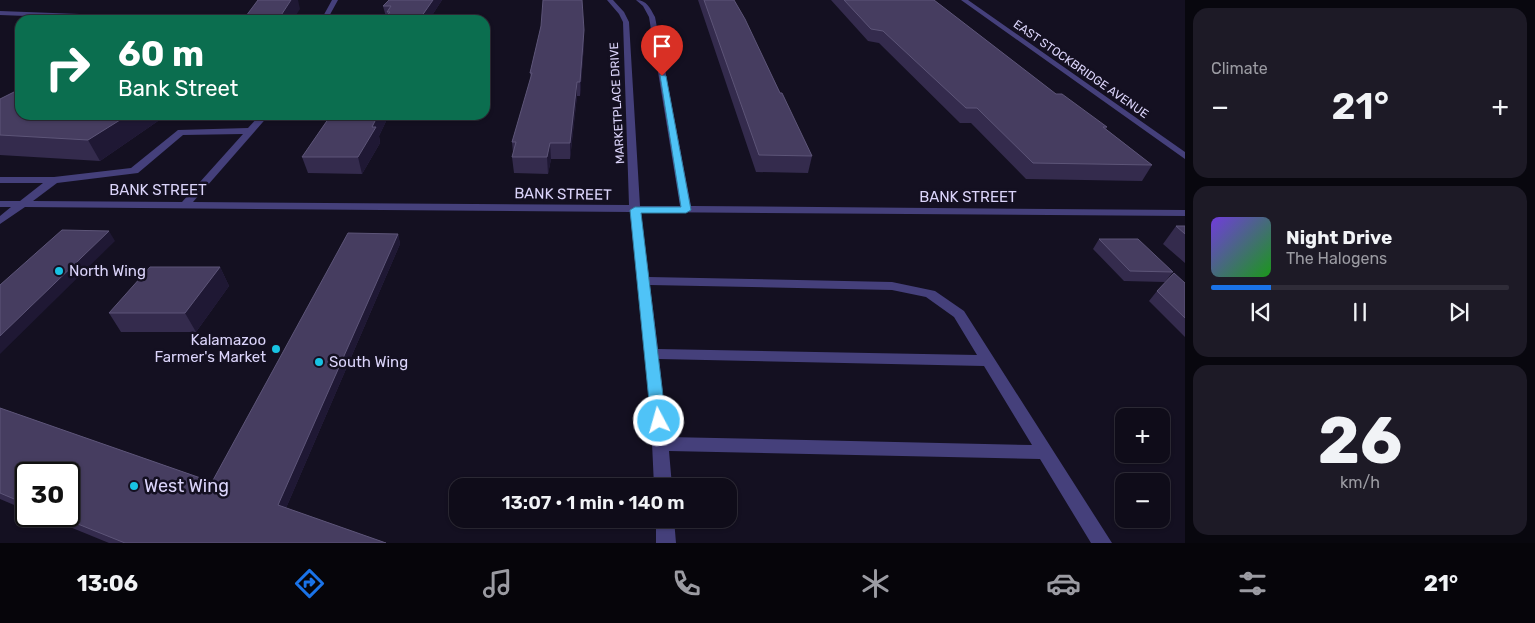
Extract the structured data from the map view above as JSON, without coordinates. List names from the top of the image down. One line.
{"streets":{"street":["EAST STOCKBRIDGE AVENUE","MARKETPLACE DRIVE","BANK STREET"]},"crossings":[["MARKETPLACE DRIVE","BANK STREET"]],"places":["North Wing","Kalamazoo Farmer's Market","South Wing","West Wing"],"page":{"tile":["Climate",["26","km/h"]],"turn":["60 m","Bank Street"],"heat":["−","21°","+"],"song":["Night Drive","The Halogens"],"map_buttons":["+","−"],"limit":"30","trip":"13:07 · 1 min · 140 m","tabs":["13:06","21°"]}}
